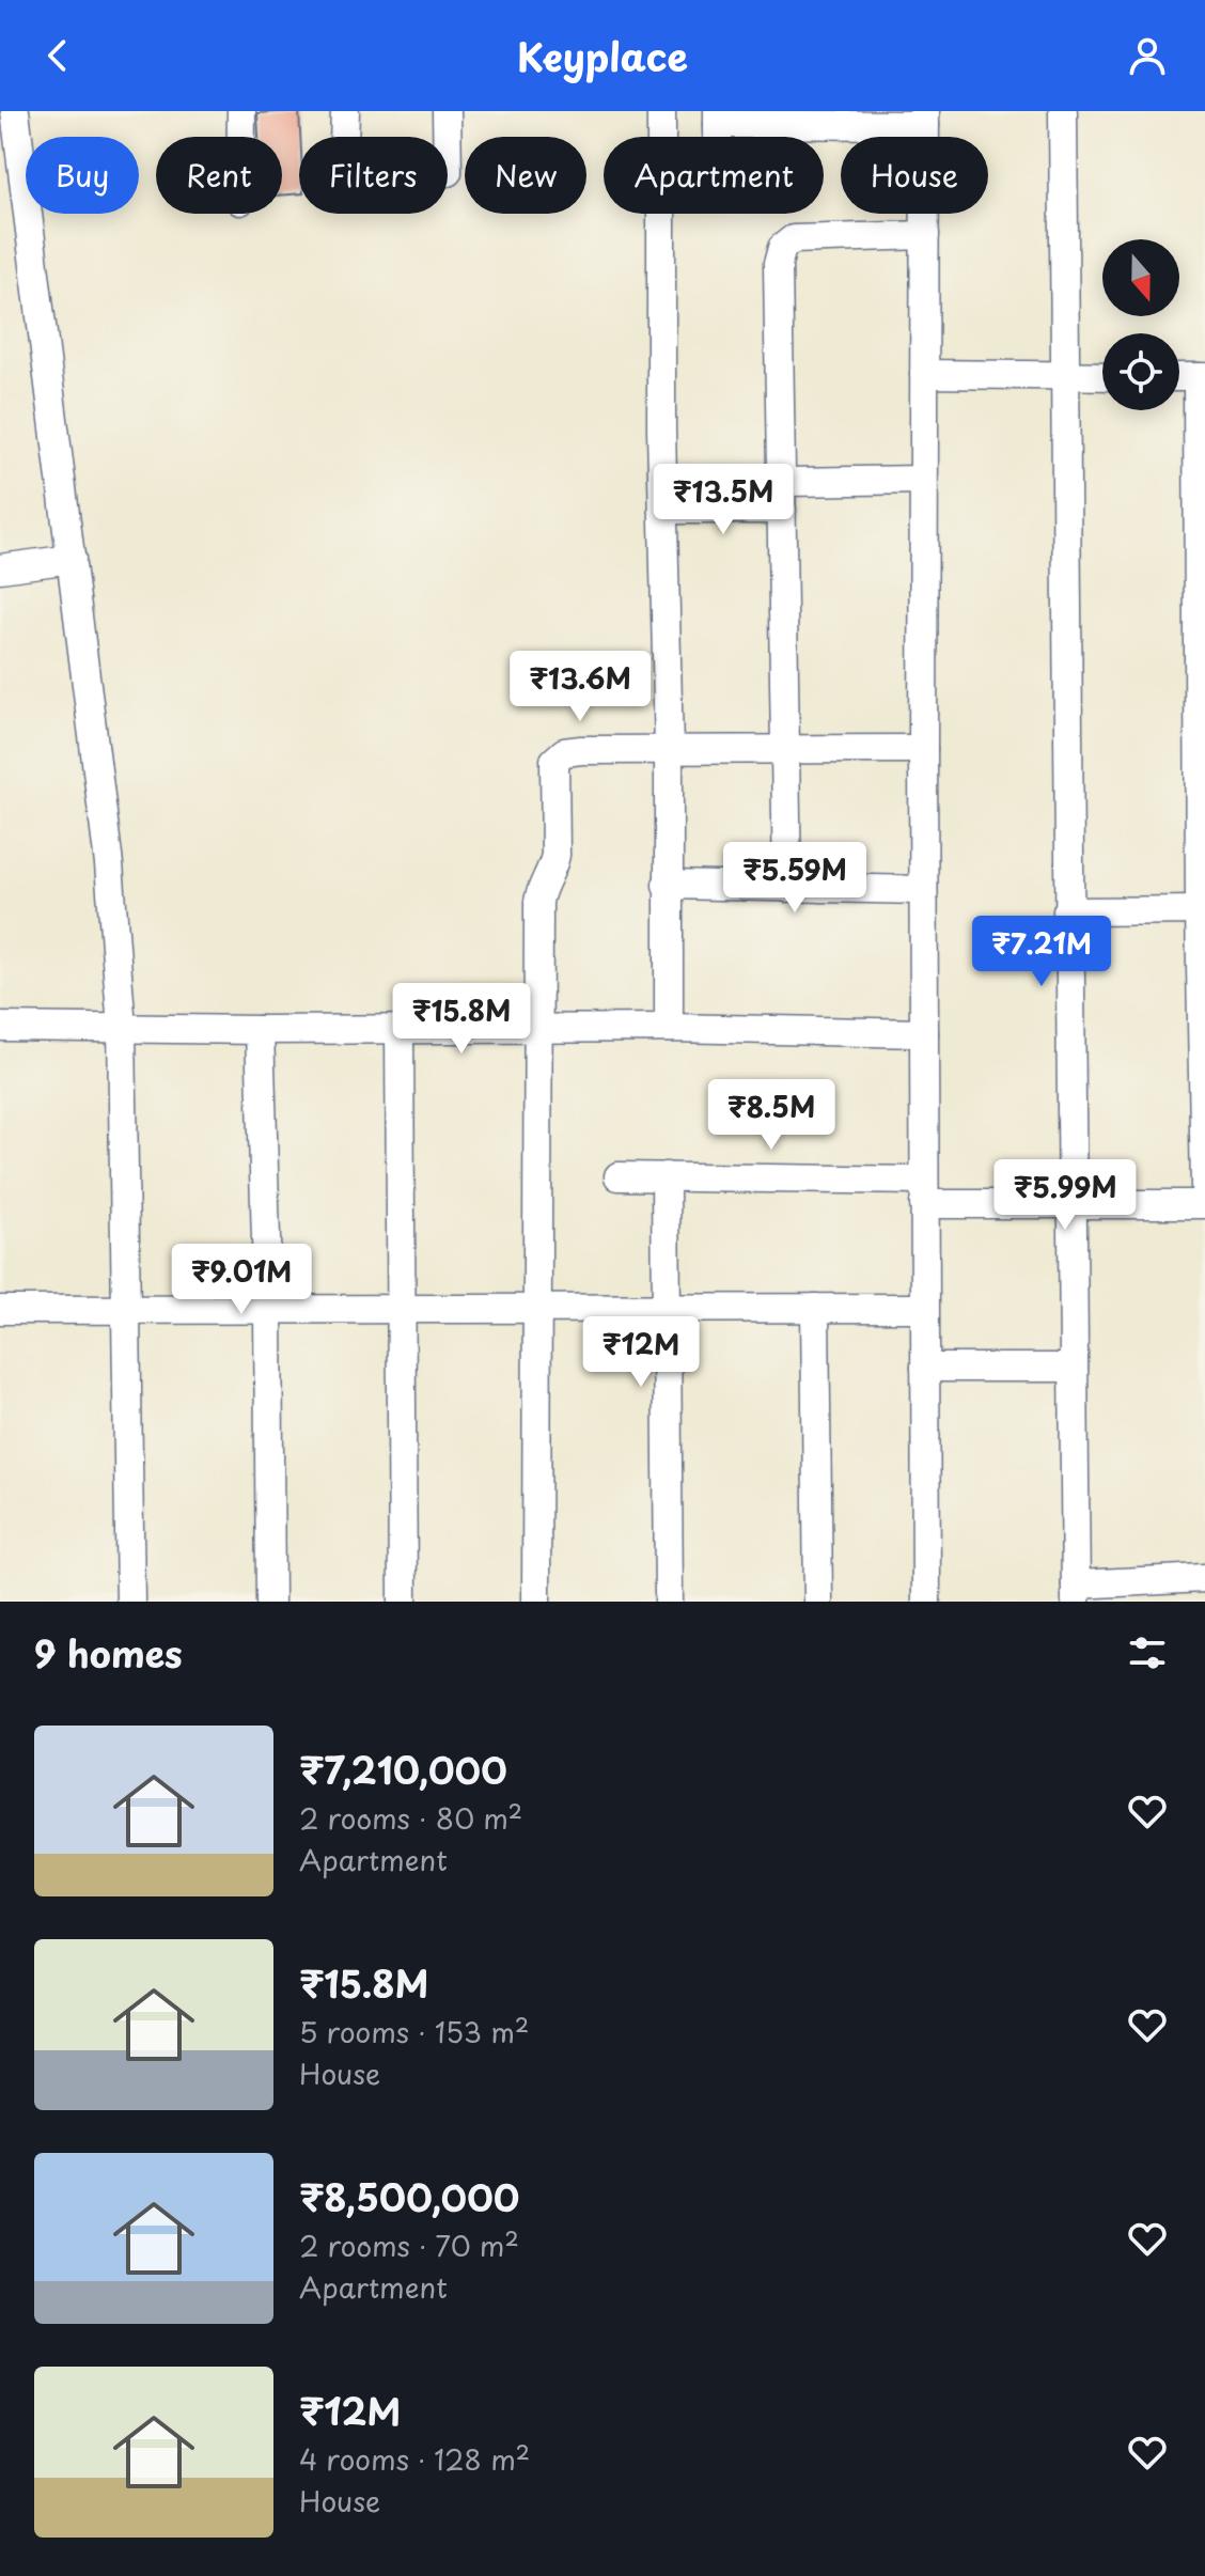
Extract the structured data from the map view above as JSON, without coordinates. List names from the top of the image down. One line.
{"north":"bottom","page":{"header":"Keyplace","chip":["Buy","Rent","Filters","New","Apartment","House"],"price":["₹13.5M","₹13.6M","₹5.59M","₹7.21M","₹15.8M","₹8.5M","₹5.99M","₹9.01M","₹12M"],"heading":"9 homes","list":[{"name":"₹7,210,000","note":"2 rooms · 80 m² · Apartment"},{"name":"₹15.8M","note":"5 rooms · 153 m² · House"},{"name":"₹8,500,000","note":"2 rooms · 70 m² · Apartment"},{"name":"₹12M","note":"4 rooms · 128 m² · House"}]}}
